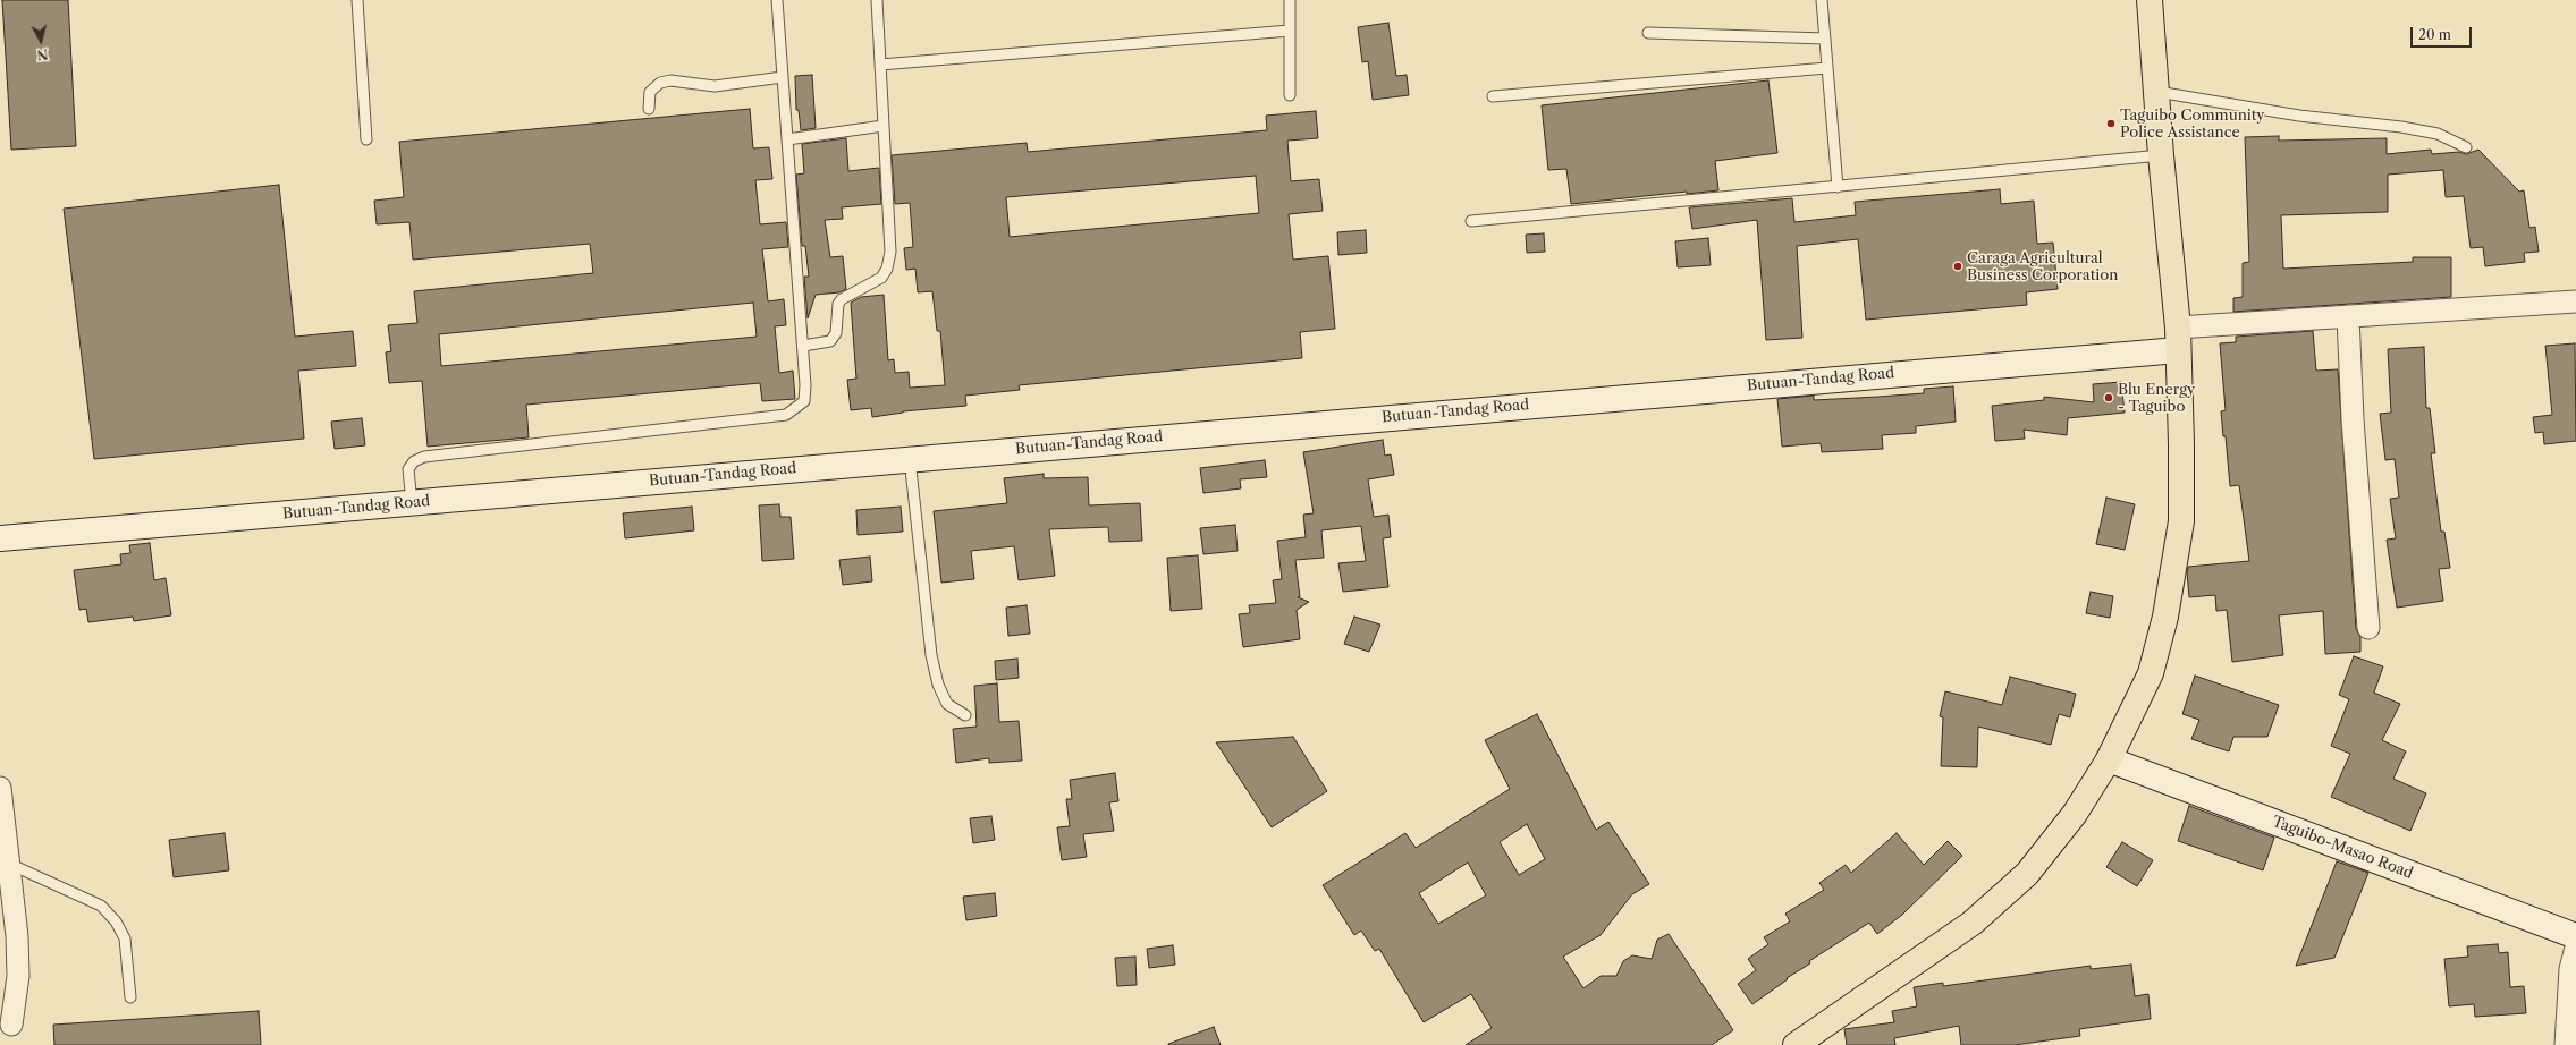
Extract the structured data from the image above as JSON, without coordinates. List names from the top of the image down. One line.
{"streets":{"main road":["Butuan-Tandag Road","Taguibo-Masao Road"]},"places":["Taguibo Community Police Assistance","Caraga Agricultural Business Corporation","Blu Energy - Taguibo"],"scale_bar":"20 m","north":"bottom"}
